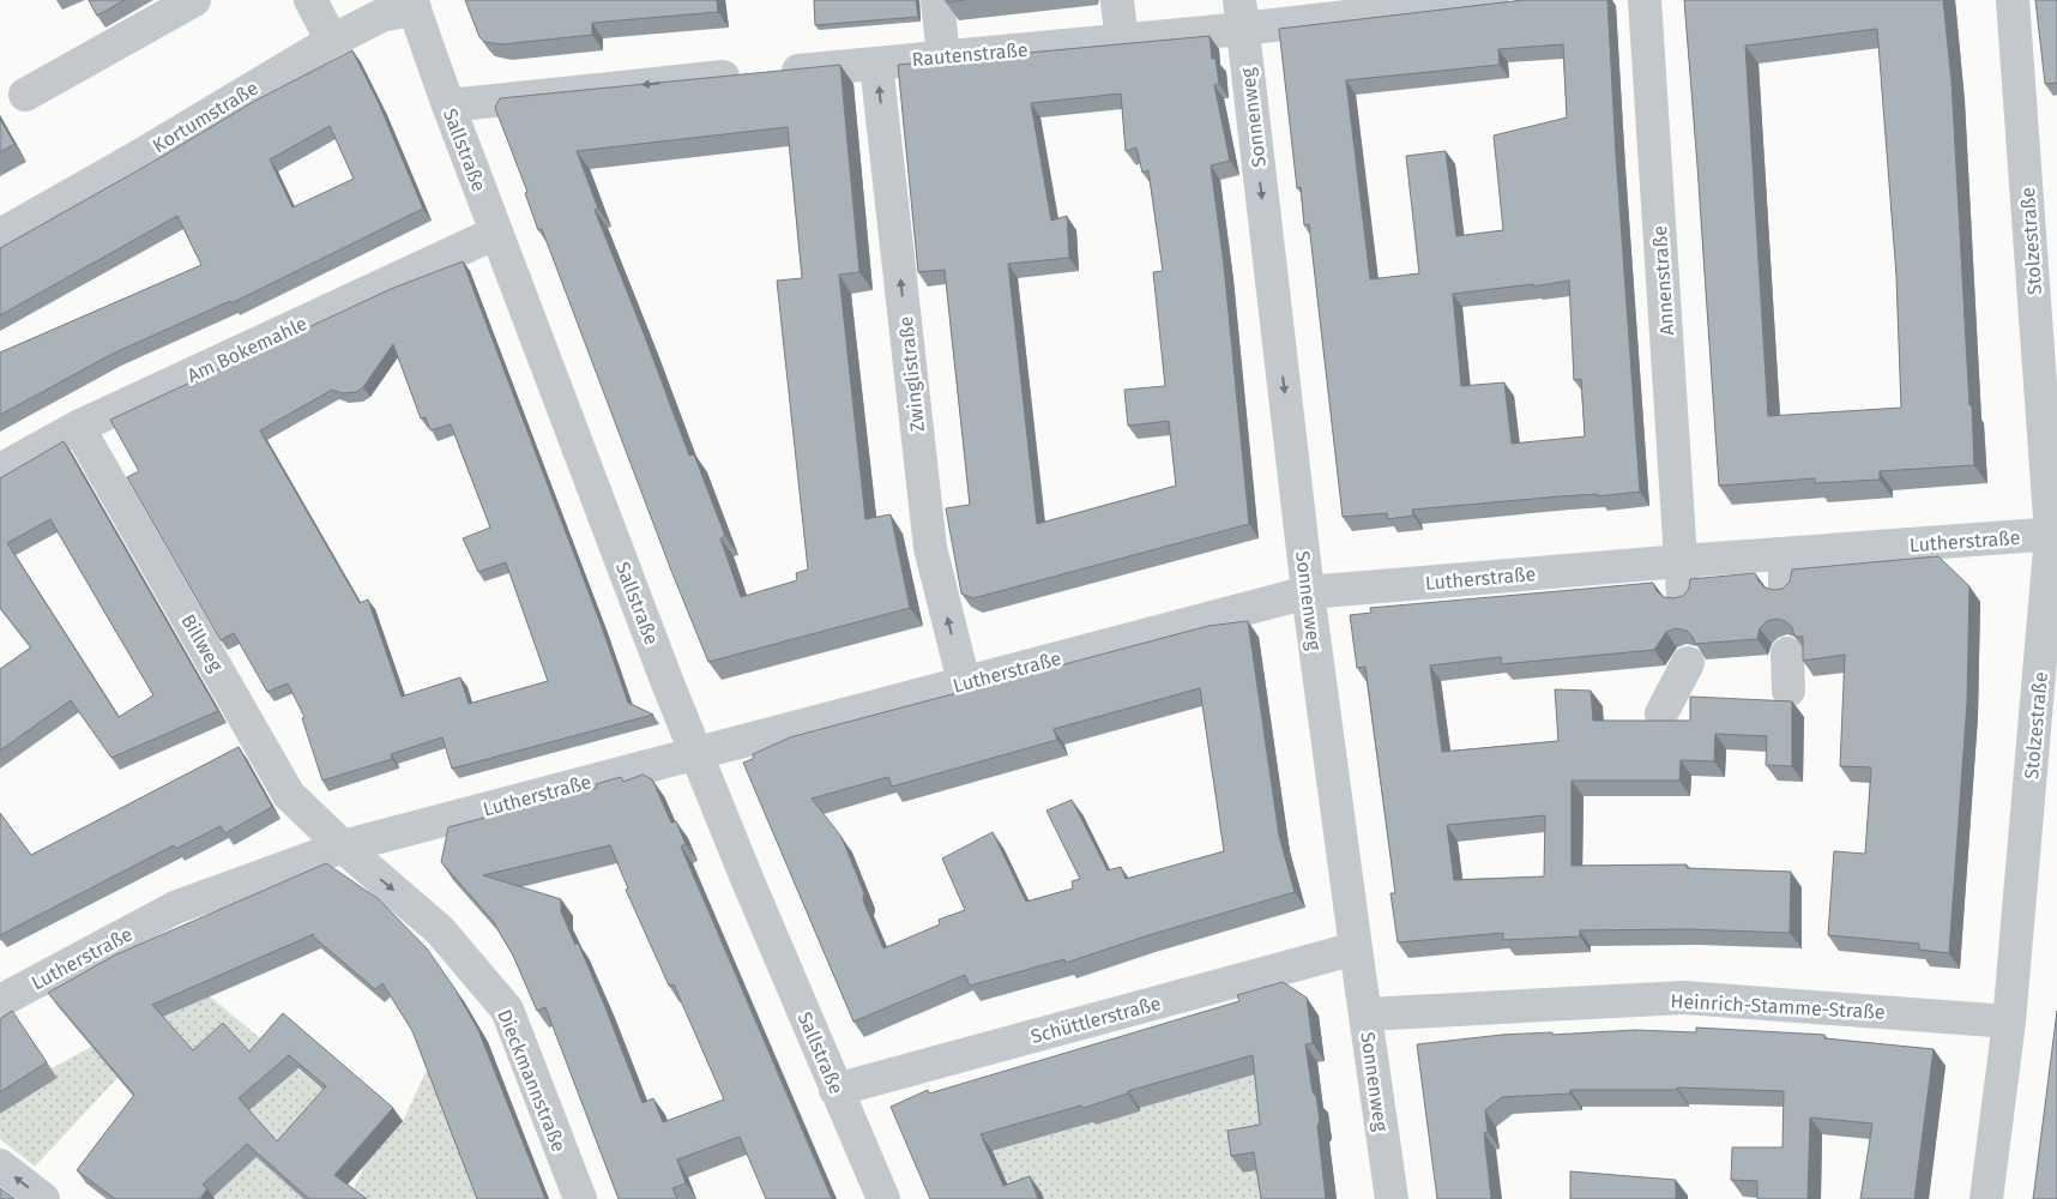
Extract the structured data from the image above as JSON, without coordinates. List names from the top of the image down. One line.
{"streets":{"street":["Rautenstraße","Kortumstraße","Sonnenweg","Sallstraße","Stolzestraße","Annenstraße","Am Bokemahle","Zwinglistraße","Lutherstraße","Billweg","Heinrich-Stamme-Straße","Schüttlerstraße","Dieckmannstraße"]},"crossings":[["Rautenstraße","Sonnenweg"],["Rautenstraße","Sallstraße"],["Rautenstraße","Zwinglistraße"],["Kortumstraße","Sallstraße"],["Sonnenweg","Lutherstraße"],["Sonnenweg","Heinrich-Stamme-Straße"],["Sonnenweg","Schüttlerstraße"],["Sallstraße","Am Bokemahle"],["Sallstraße","Lutherstraße"],["Sallstraße","Schüttlerstraße"],["Stolzestraße","Lutherstraße"],["Stolzestraße","Heinrich-Stamme-Straße"],["Annenstraße","Lutherstraße"],["Am Bokemahle","Billweg"],["Zwinglistraße","Lutherstraße"],["Lutherstraße","Billweg"],["Lutherstraße","Dieckmannstraße"],["Billweg","Dieckmannstraße"]],"one_way":["Rautenstraße","Sonnenweg","Zwinglistraße","Dieckmannstraße"]}
